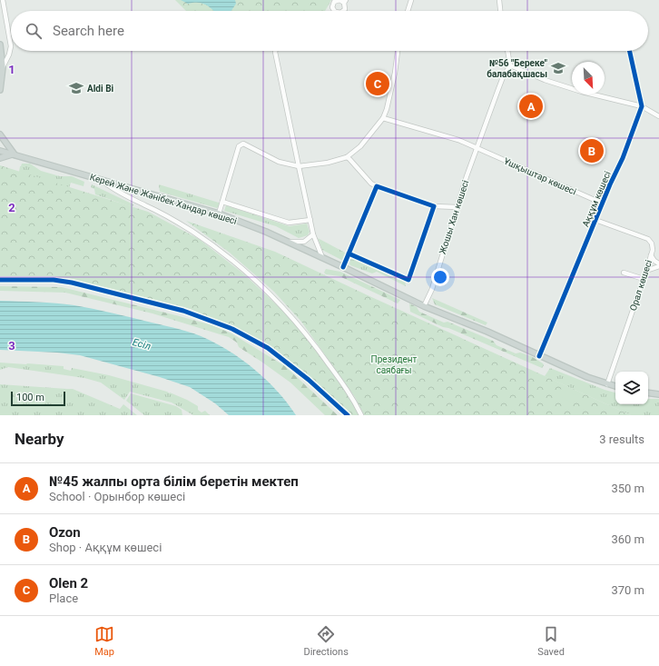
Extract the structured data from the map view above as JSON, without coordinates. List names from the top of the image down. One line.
{"streets":{"main road":["Керей Және Жәнібек Хандар көшесі"],"street":["Ұшқыштар көшесі","Аққұм көшесі","Жошы Хан көшесі","Орал көшесі"]},"crossings":[["Ұшқыштар көшесі","Аққұм көшесі"],["Ұшқыштар көшесі","Жошы Хан көшесі"],["Керей Және Жәнібек Хандар көшесі","Аққұм көшесі"],["Керей Және Жәнібек Хандар көшесі","Жошы Хан көшесі"],["Керей Және Жәнібек Хандар көшесі","Орал көшесі"],["Аққұм көшесі","Орал көшесі"]],"water":["Есіл"],"parks":["Президент саябағы"],"places":{"school or university":["№56 \"Береке\" балабақшасы","Aldi Bi"]},"scale_bar":"100 m","north":"bottom right","page":{"search":"Search here","pins":["C","A","B"],"scale":"100 m","heading":["Nearby","3 results"],"list":[{"mark":"A","name":"№45 жалпы орта білім беретін мектеп","note":"School · Орынбор көшесі","value":"350 m"},{"mark":"B","name":"Ozon","note":"Shop · Аққұм көшесі","value":"360 m"},{"mark":"C","name":"Olen 2","note":"Place","value":"370 m"}],"nav":["Map","Directions","Saved"]},"grid":{"rows":["1","2","3"]}}
